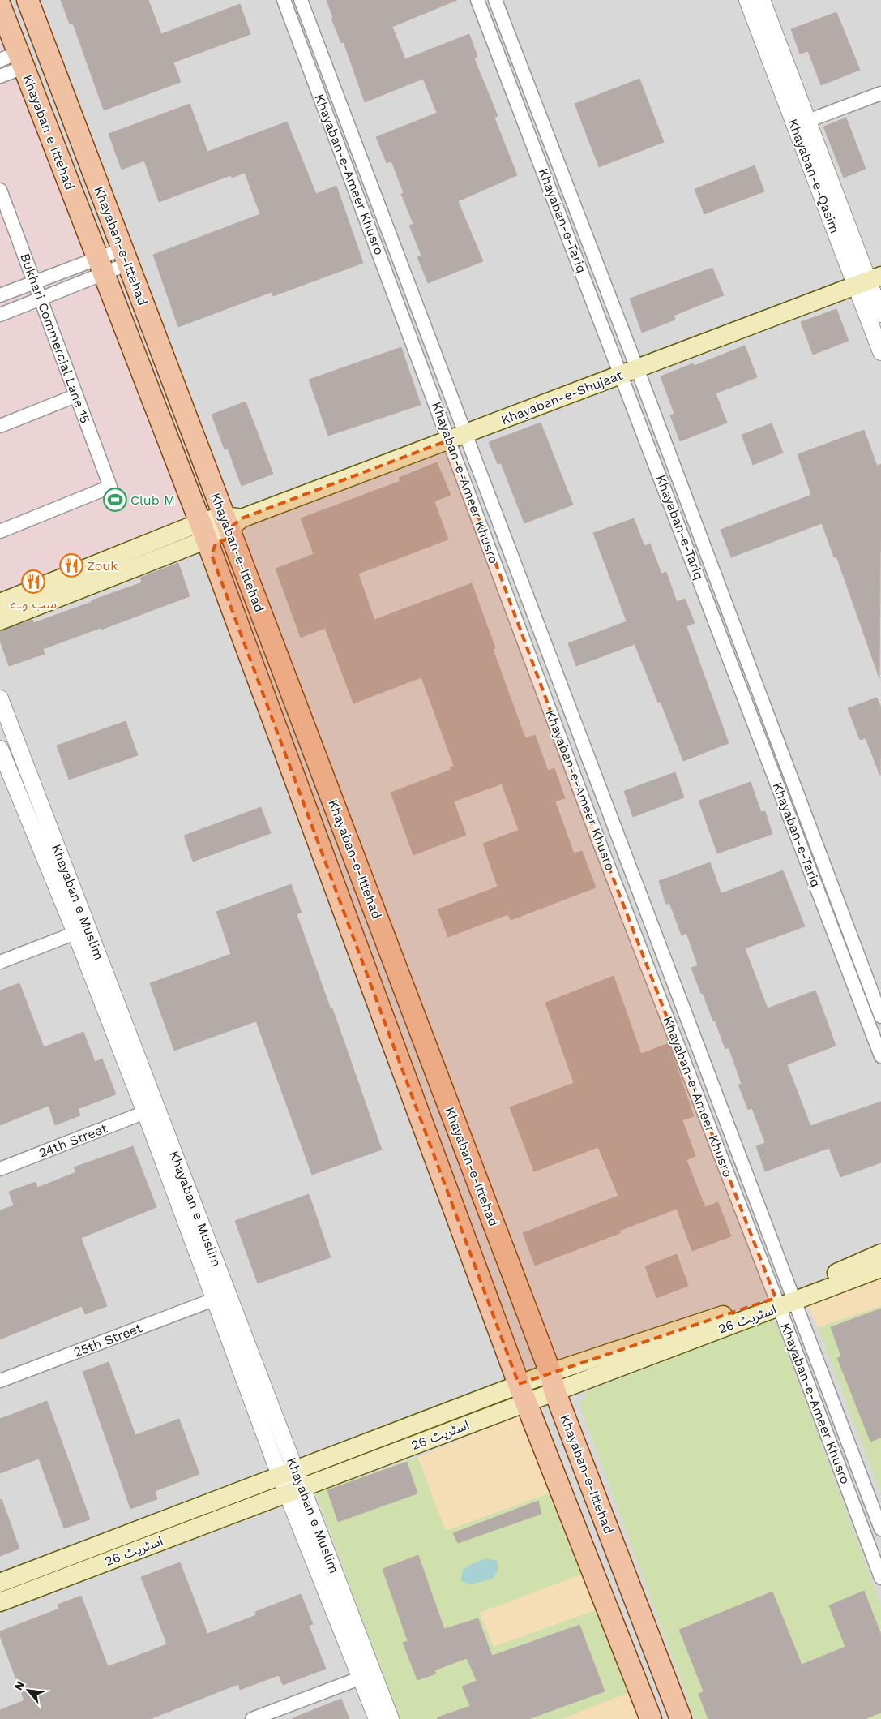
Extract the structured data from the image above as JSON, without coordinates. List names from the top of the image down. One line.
{"streets":{"main road":["Khayaban e Ittehad","Khayaban-e-Ittehad","Khayaban-e-Shujaat","اسٹریٹ 26"],"street":["Khayaban-e-Ameer Khusro","Khayaban-e-Qasim","Khayaban-e-Tariq","Bukhari Commercial Lane 15","Khayaban e Muslim","24th Street","25th Street"]},"crossings":[["Khayaban e Ittehad","Khayaban-e-Ittehad"],["Khayaban-e-Ameer Khusro","Khayaban-e-Shujaat"],["Khayaban-e-Ameer Khusro","اسٹریٹ 26"],["Khayaban-e-Qasim","Khayaban-e-Shujaat"],["Khayaban-e-Tariq","Khayaban-e-Shujaat"],["Khayaban-e-Ittehad","Khayaban-e-Shujaat"],["Khayaban-e-Ittehad","اسٹریٹ 26"],["Khayaban e Muslim","24th Street"],["Khayaban e Muslim","اسٹریٹ 26"],["Khayaban e Muslim","25th Street"]],"places":{"sports":["Club M"],"restaurant":["Zouk","سب وے"]},"north":"top left"}
